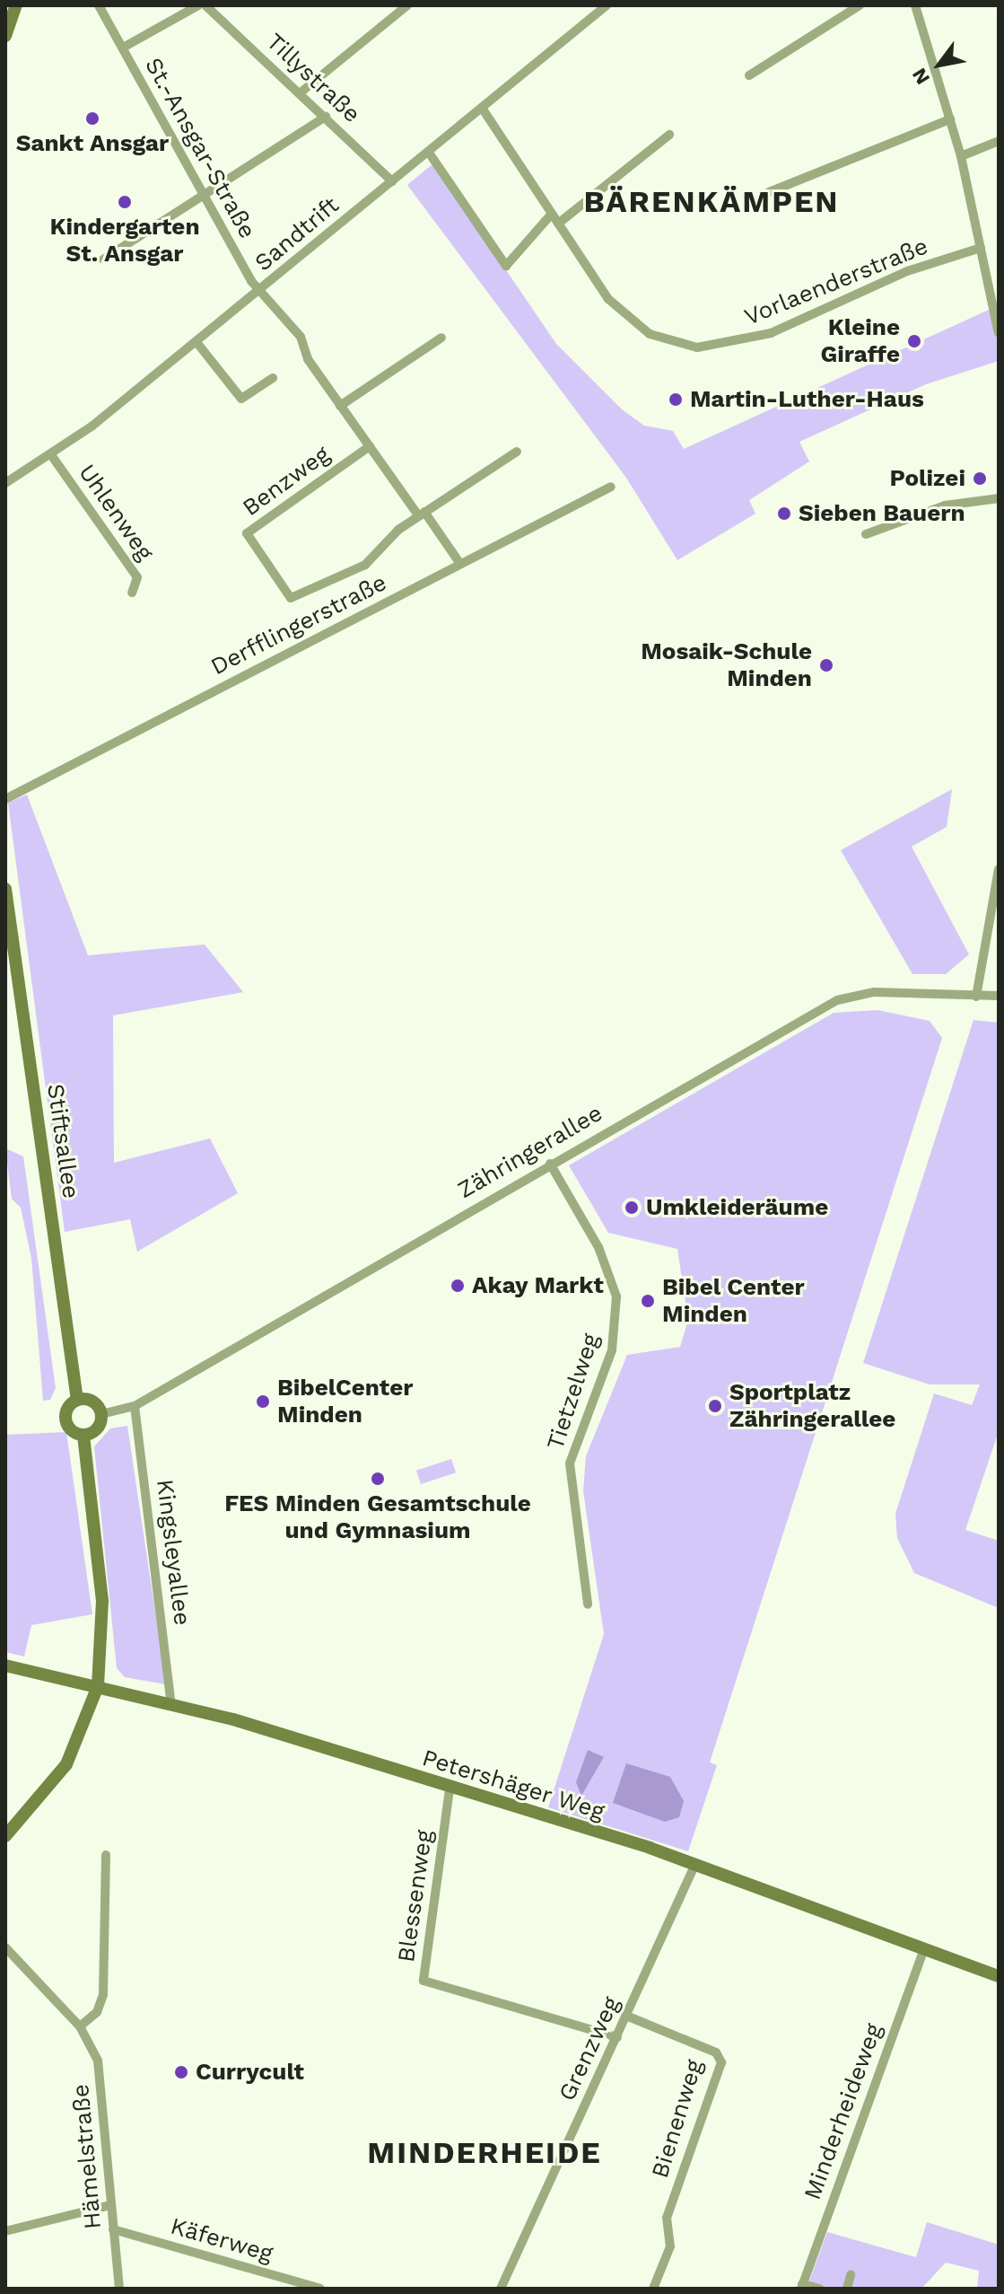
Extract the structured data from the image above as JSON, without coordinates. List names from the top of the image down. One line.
{"streets":{"main road":["Stiftsallee","Petershäger Weg"],"street":["Tillystraße","St.-Ansgar-Straße","Sandtrift","Vorlaenderstraße","Benzweg","Uhlenweg","Derfflingerstraße","Zähringerallee","Tietzelweg","Kingsleyallee","Blessenweg","Grenzweg","Minderheideweg","Bienenweg","Hämelstraße","Käferweg"]},"crossings":[["Tillystraße","Sandtrift"],["St.-Ansgar-Straße","Sandtrift"],["St.-Ansgar-Straße","Benzweg"],["St.-Ansgar-Straße","Derfflingerstraße"],["Sandtrift","Vorlaenderstraße"],["Sandtrift","Uhlenweg"],["Stiftsallee","Zähringerallee"],["Zähringerallee","Tietzelweg"],["Zähringerallee","Kingsleyallee"],["Kingsleyallee","Petershäger Weg"],["Petershäger Weg","Blessenweg"],["Petershäger Weg","Grenzweg"],["Petershäger Weg","Minderheideweg"],["Blessenweg","Grenzweg"],["Grenzweg","Bienenweg"],["Hämelstraße","Käferweg"]],"districts":["BÄRENKÄMPEN","MINDERHEIDE"],"places":["Sankt Ansgar","Kindergarten St. Ansgar","Kleine Giraffe","Martin-Luther-Haus","Polizei","Sieben Bauern","Mosaik-Schule Minden","Umkleideräume","Akay Markt","Bibel Center Minden","BibelCenter Minden","Sportplatz Zähringerallee","FES Minden Gesamtschule und Gymnasium","Currycult"],"north":"bottom left"}
